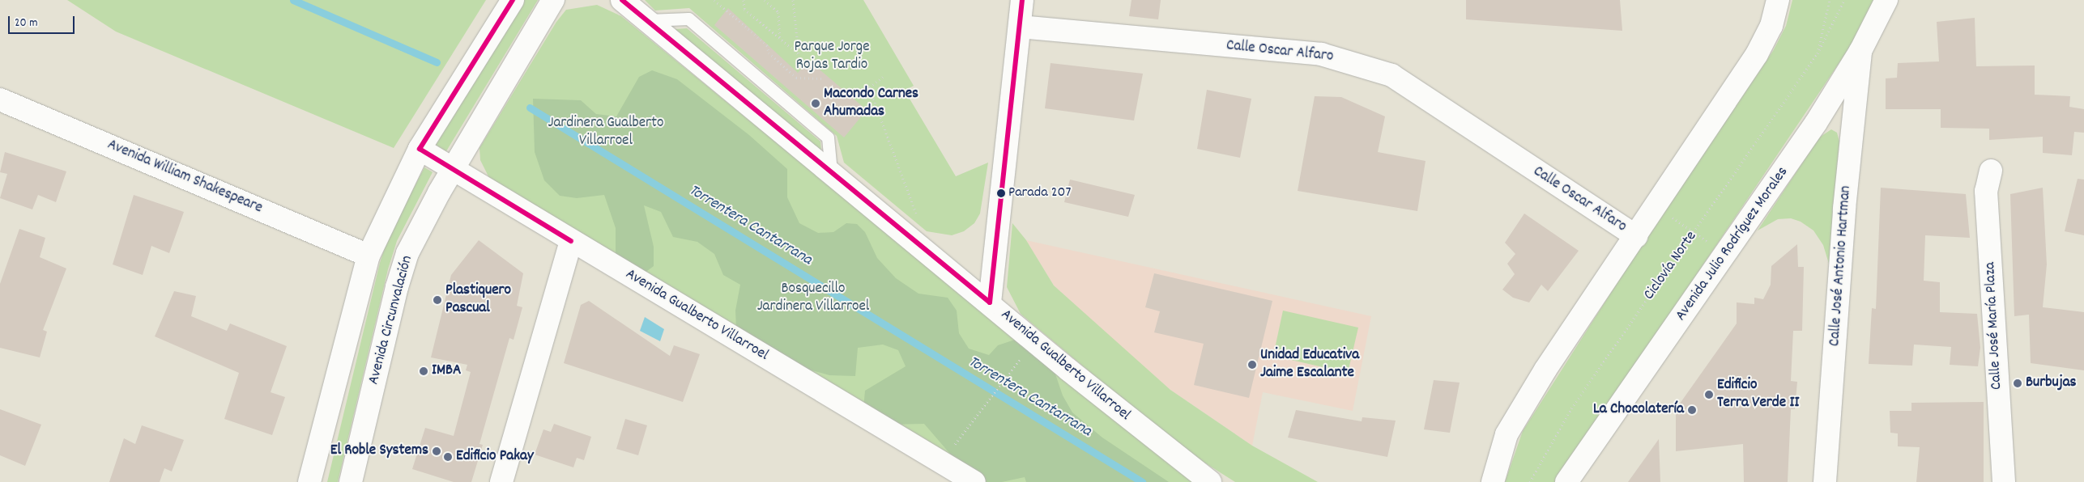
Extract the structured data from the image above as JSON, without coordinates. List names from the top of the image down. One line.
{"streets":{"main road":["Calle Oscar Alfaro","Avenida William Shakespeare","Avenida Julio Rodríguez Morales","Calle José Antonio Hartman","Avenida Gualberto Villarroel","Avenida Circunvalación","Calle José María Plaza"],"path":["Ciclovía Norte"]},"crossings":[["Avenida Julio Rodríguez Morales","Calle José Antonio Hartman"],["Avenida Gualberto Villarroel","Avenida Circunvalación"]],"water":["Torrentera Cantarrana"],"parks":["Parque Jorge Rojas Tardio","Jardinera Gualberto Villarroel","Bosquecillo Jardinera Villarroel"],"places":["Macondo Carnes Ahumadas","Parada 207","Plastiquero Pascual","Unidad Educativa Jaime Escalante","IMBA","Burbujas","Edificio Terra Verde II","La Chocolatería","El Roble Systems","Edificio Pakay"],"lines":["transit line 207"],"scale_bar":"20 m"}
